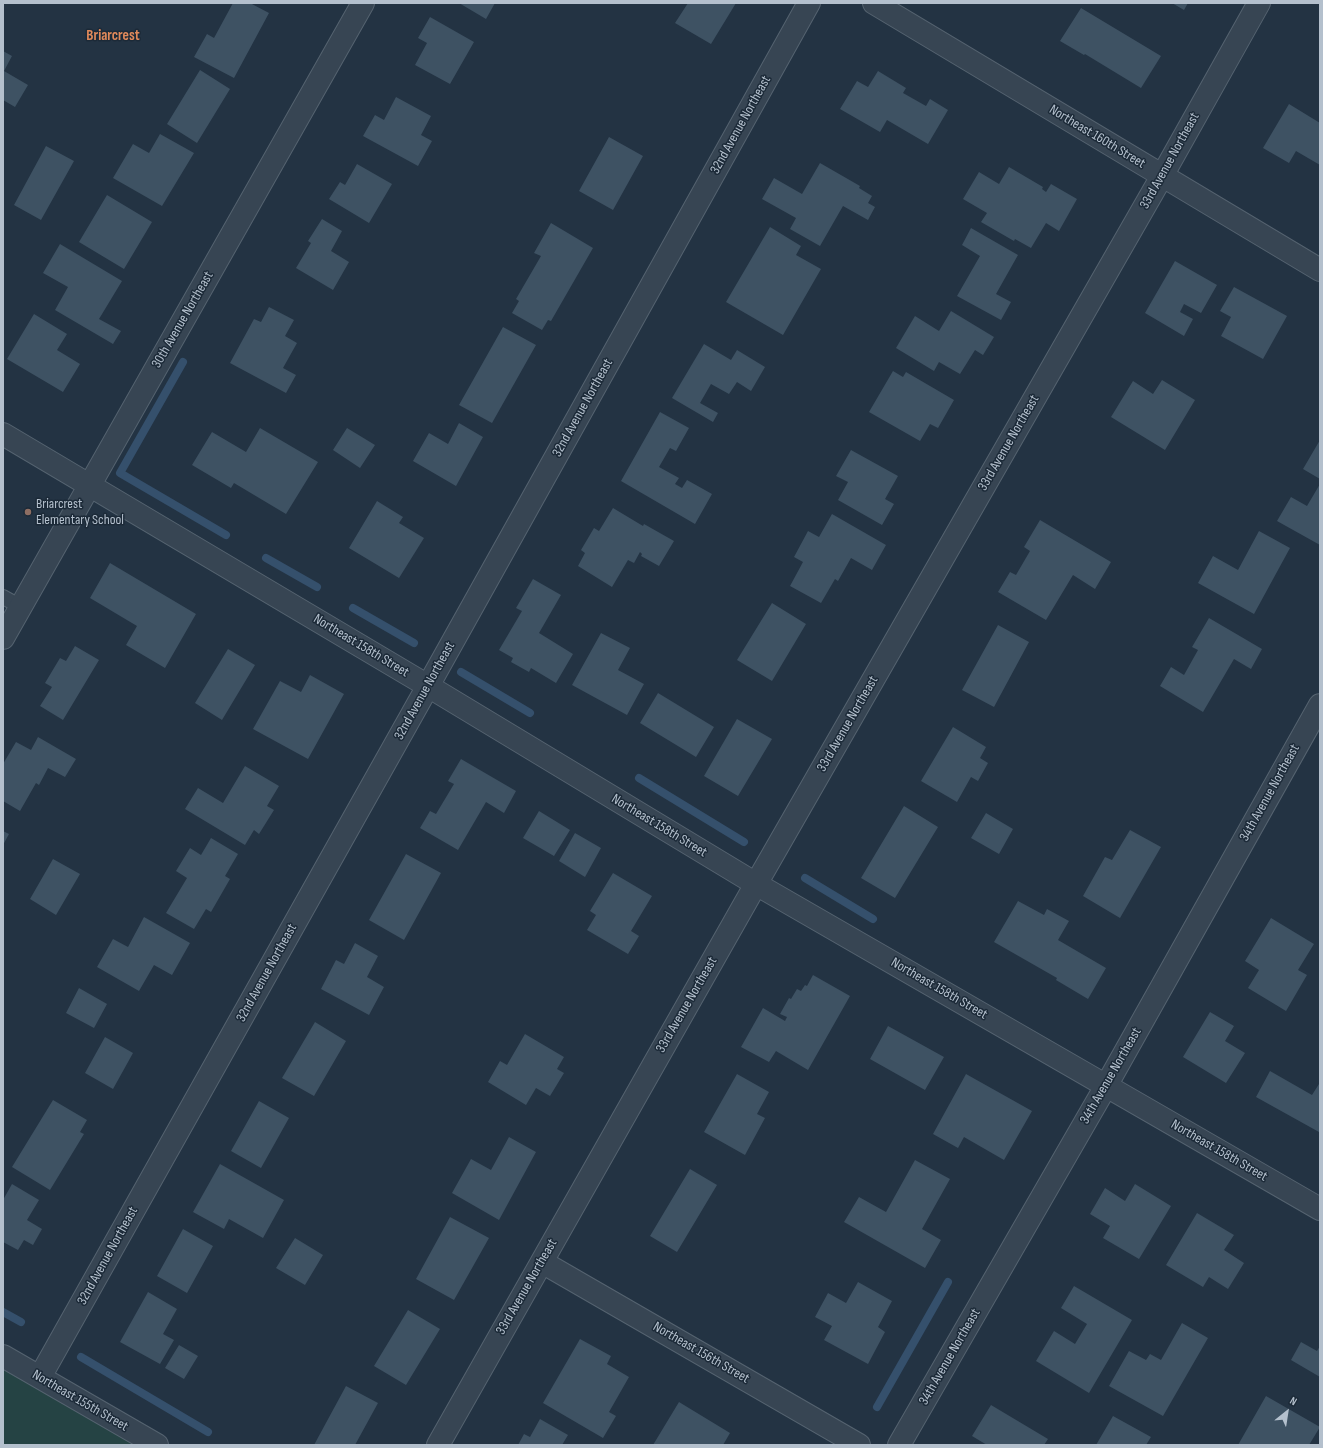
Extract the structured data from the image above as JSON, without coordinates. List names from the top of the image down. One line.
{"streets":{"street":["32nd Avenue Northeast","Northeast 160th Street","33rd Avenue Northeast","30th Avenue Northeast","Northeast 158th Street","34th Avenue Northeast","Northeast 156th Street","Northeast 155th Street"]},"crossings":[["32nd Avenue Northeast","Northeast 158th Street"],["32nd Avenue Northeast","Northeast 155th Street"],["Northeast 160th Street","33rd Avenue Northeast"],["33rd Avenue Northeast","Northeast 158th Street"],["33rd Avenue Northeast","Northeast 156th Street"],["30th Avenue Northeast","Northeast 158th Street"],["Northeast 158th Street","34th Avenue Northeast"]],"districts":["Briarcrest"],"places":["Briarcrest Elementary School"],"north":"top right"}
